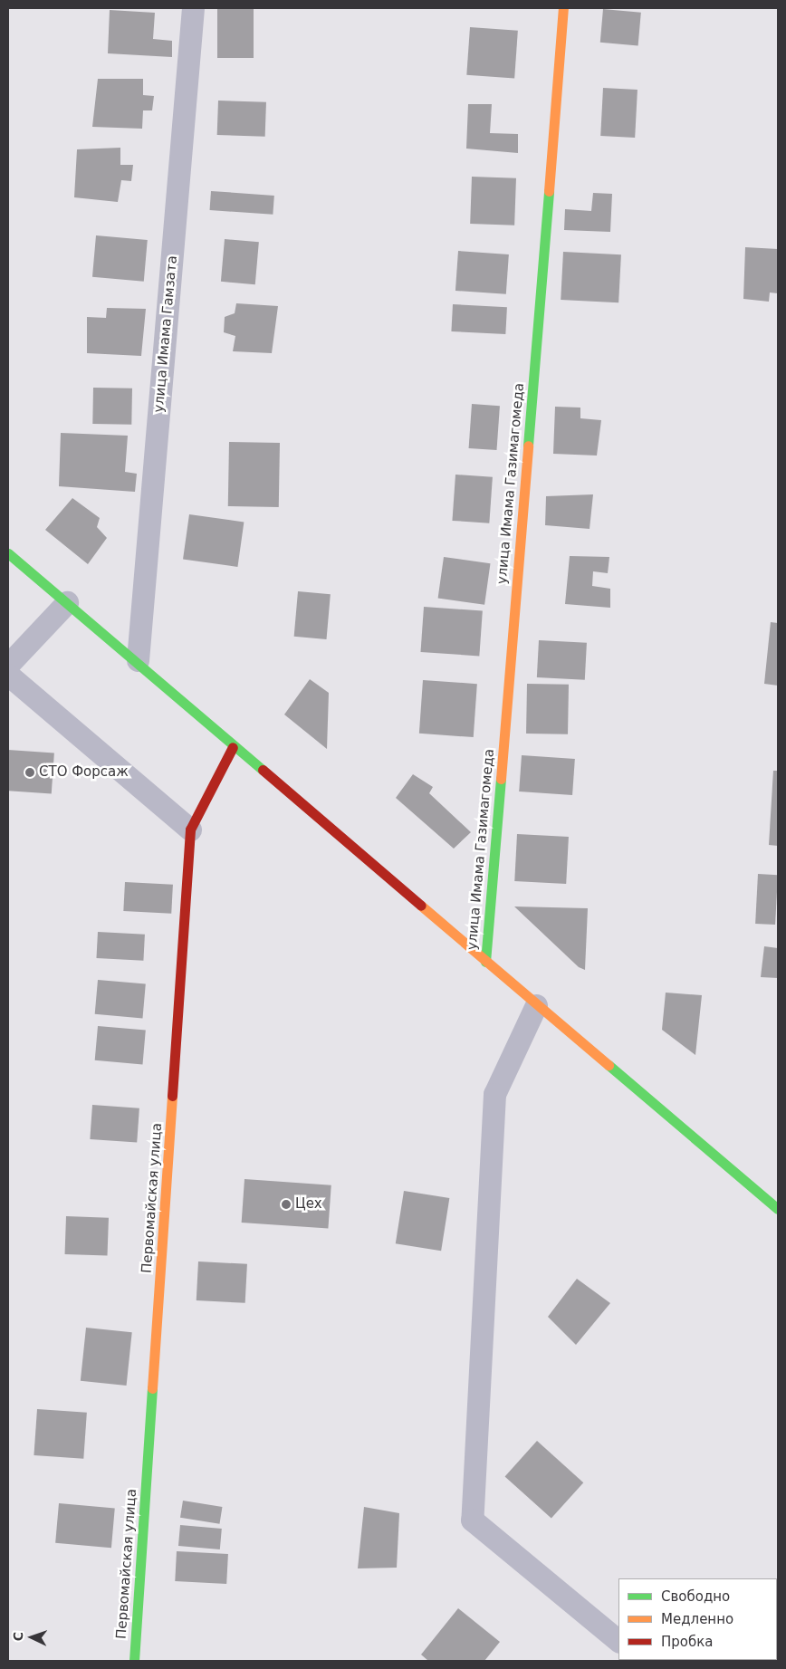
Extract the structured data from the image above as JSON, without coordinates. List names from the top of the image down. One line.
{"streets":{"street":["улица Имама Гамзата","улица Имама Газимагомеда","Первомайская улица"]},"places":["СТО Форсаж","Цех"],"legend":["Свободно","Медленно","Пробка"],"north":"left"}
